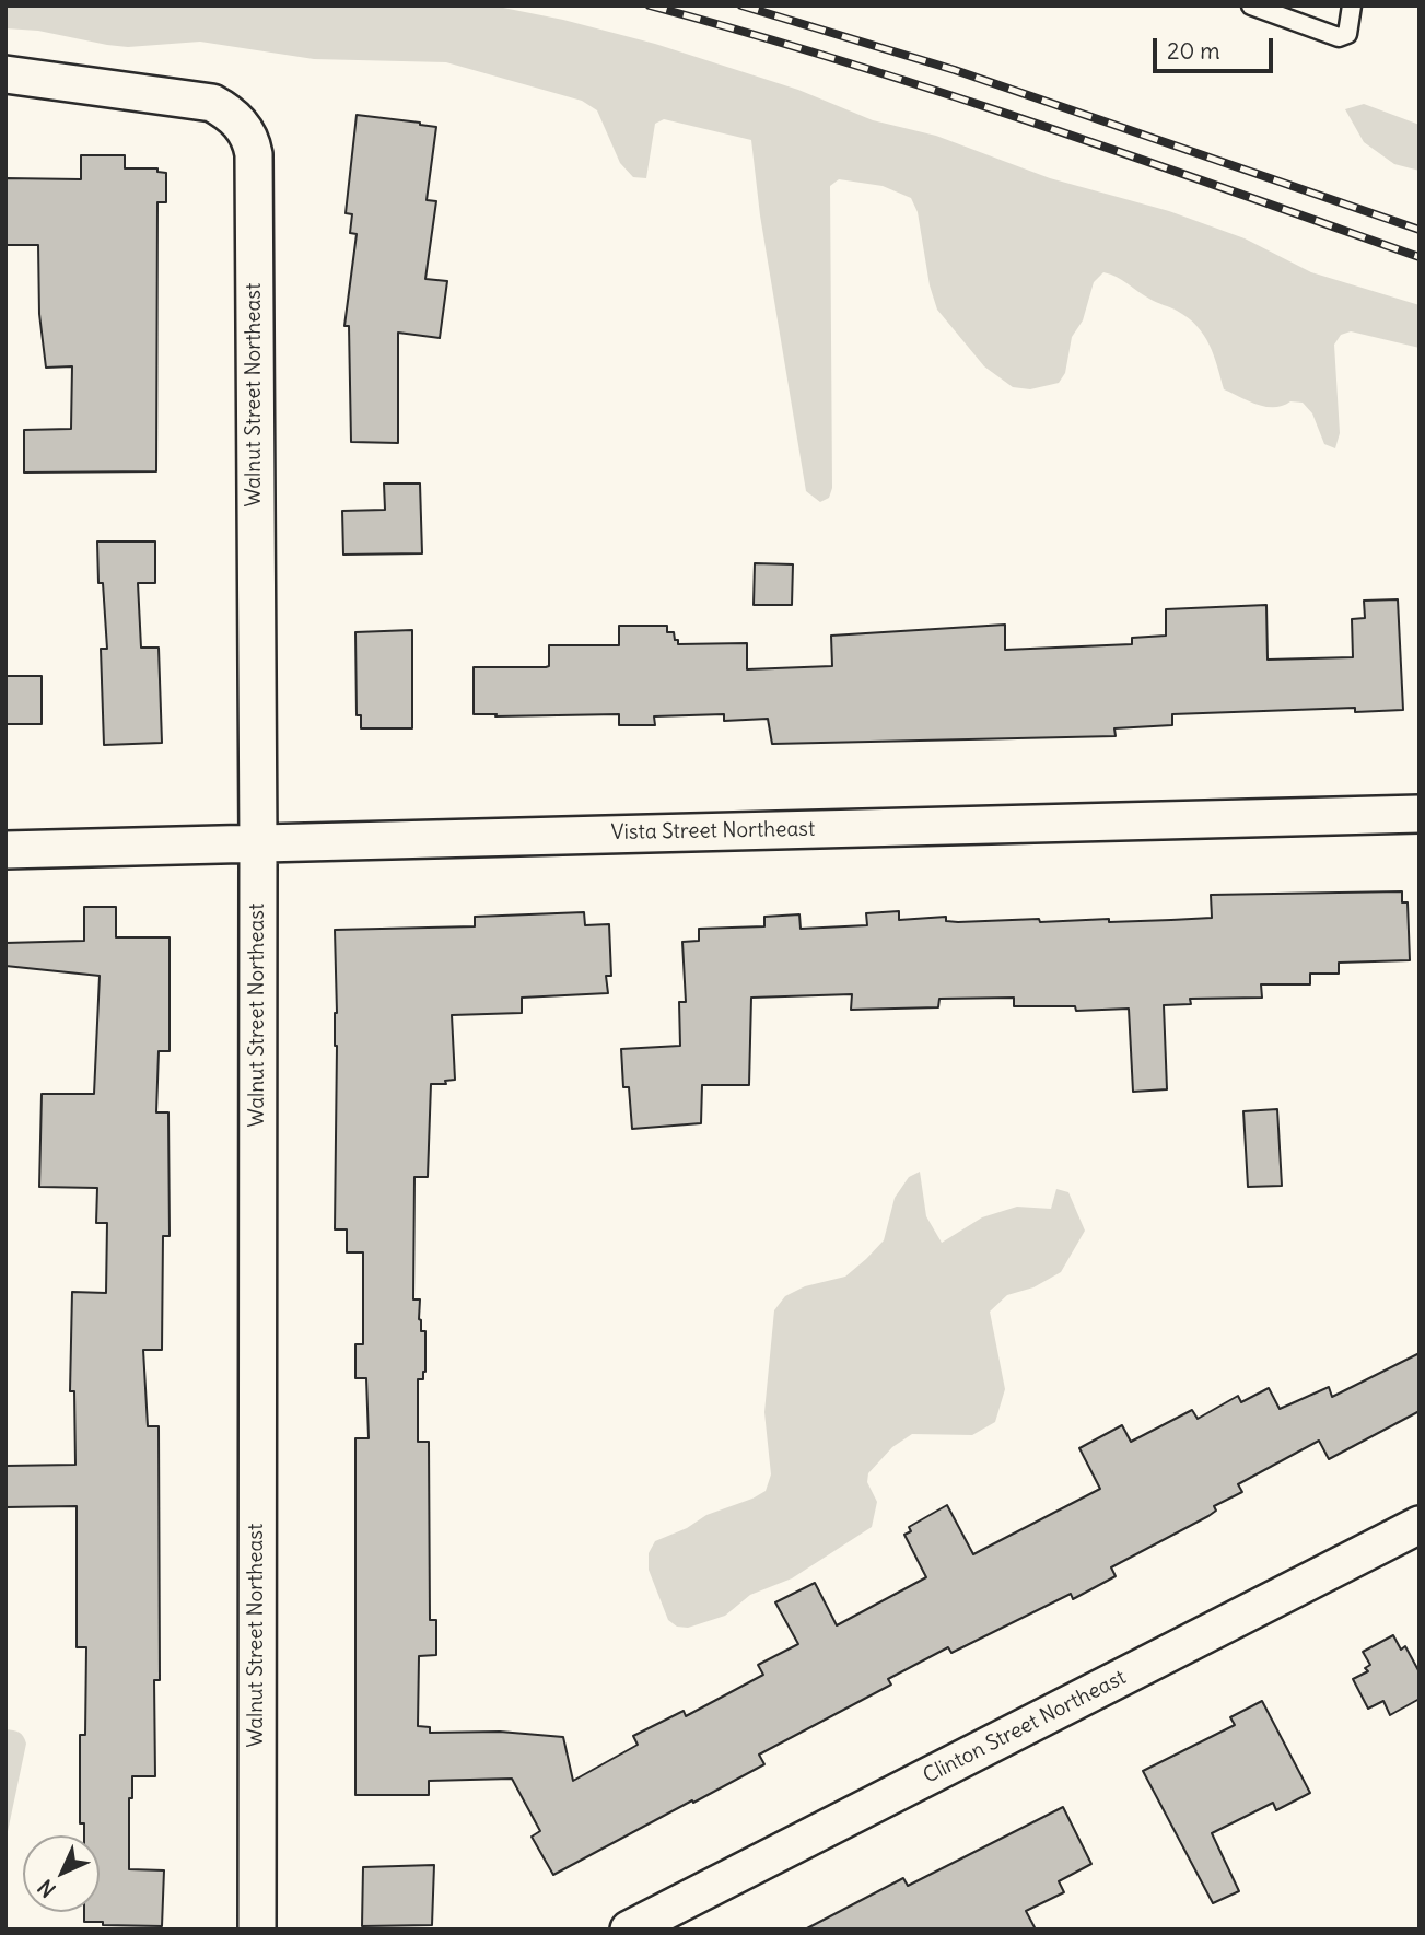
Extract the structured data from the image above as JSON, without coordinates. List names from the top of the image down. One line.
{"streets":{"street":["Walnut Street Northeast","Vista Street Northeast","Clinton Street Northeast"]},"crossings":[["Walnut Street Northeast","Vista Street Northeast"]],"scale_bar":"20 m","north":"bottom left"}
